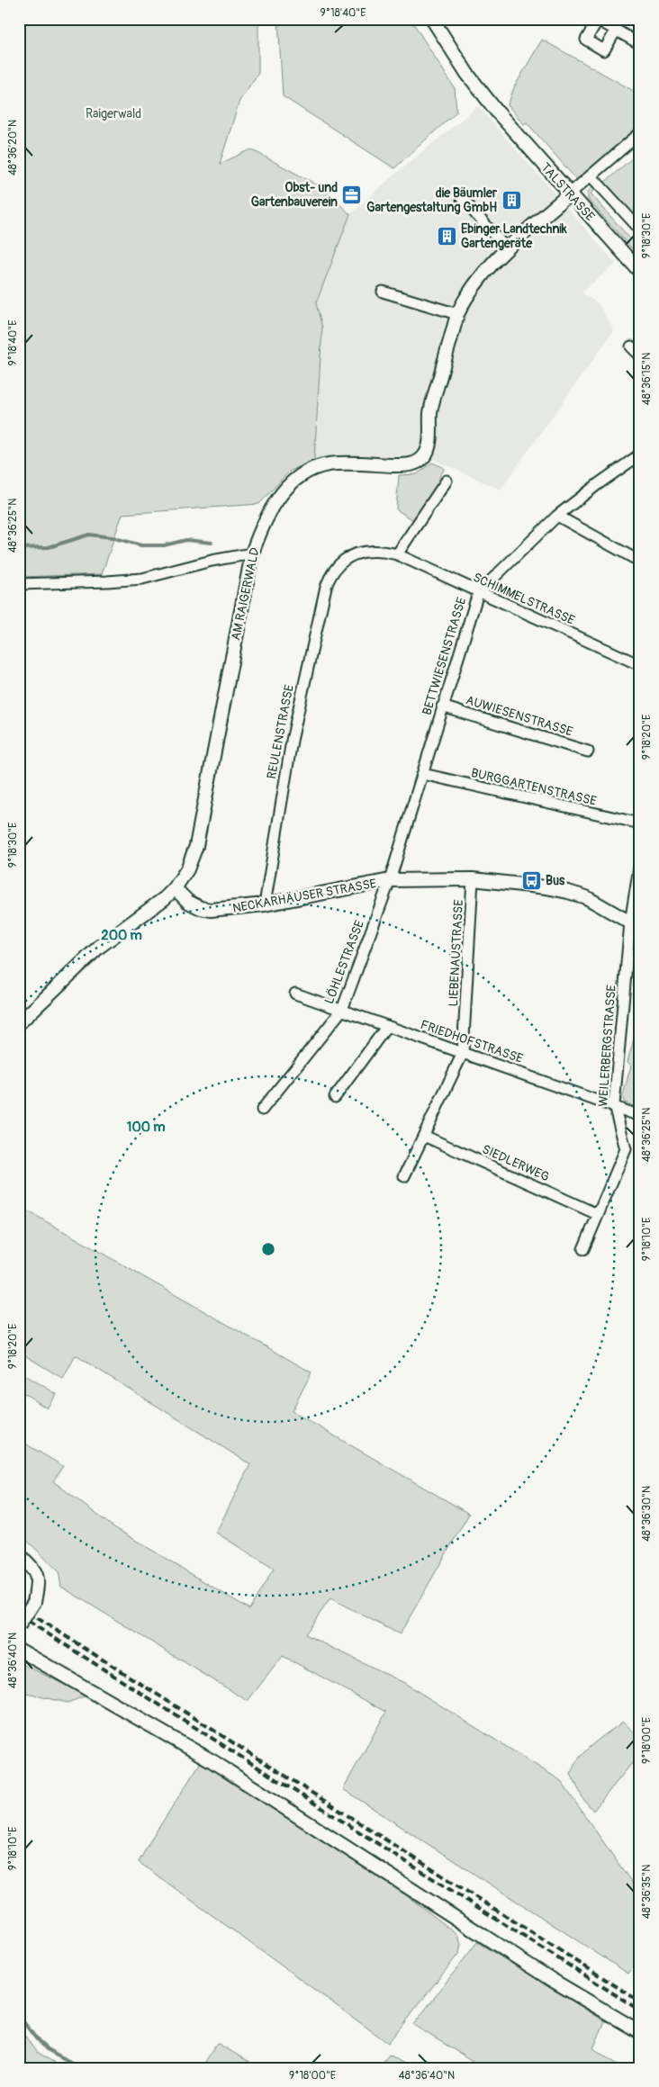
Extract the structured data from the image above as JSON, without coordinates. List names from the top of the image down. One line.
{"streets":{"street":["TALSTRASSE","AM RAIGERWALD","SCHIMMELSTRASSE","BETTWIESENSTRASSE","AUWIESENSTRASSE","REULENSTRASSE","BURGGARTENSTRASSE","NECKARHÄUSER STRASSE","LIEBENAUSTRASSE","LÖHLESTRASSE","FRIEDHOFSTRASSE","WEILERBERGSTRASSE","SIEDLERWEG"]},"crossings":[["TALSTRASSE","AM RAIGERWALD"],["AM RAIGERWALD","NECKARHÄUSER STRASSE"],["SCHIMMELSTRASSE","BETTWIESENSTRASSE"],["SCHIMMELSTRASSE","REULENSTRASSE"],["BETTWIESENSTRASSE","AUWIESENSTRASSE"],["BETTWIESENSTRASSE","BURGGARTENSTRASSE"],["BETTWIESENSTRASSE","NECKARHÄUSER STRASSE"],["BETTWIESENSTRASSE","LÖHLESTRASSE"],["REULENSTRASSE","NECKARHÄUSER STRASSE"],["NECKARHÄUSER STRASSE","LIEBENAUSTRASSE"],["NECKARHÄUSER STRASSE","LÖHLESTRASSE"],["NECKARHÄUSER STRASSE","WEILERBERGSTRASSE"],["LIEBENAUSTRASSE","FRIEDHOFSTRASSE"],["LIEBENAUSTRASSE","SIEDLERWEG"],["LÖHLESTRASSE","FRIEDHOFSTRASSE"],["FRIEDHOFSTRASSE","WEILERBERGSTRASSE"],["WEILERBERGSTRASSE","SIEDLERWEG"]],"parks":["Raigerwald"],"places":{"office":["Obst- und Gartenbauverein"],"building":["die Bäumler Gartengestaltung GmbH","Ebinger Landtechnik Gartengeräte"],"bus stop":["Bus"]},"coordinates":["9°18'40\"E","48°36'20\"N","9°18'30\"E","48°36'15\"N","48°36'25\"N","9°18'20\"E","9°18'10\"E","48°36'30\"N","48°36'40\"N","9°18'00\"E","48°36'35\"N"],"rings":["200 m","100 m"]}
